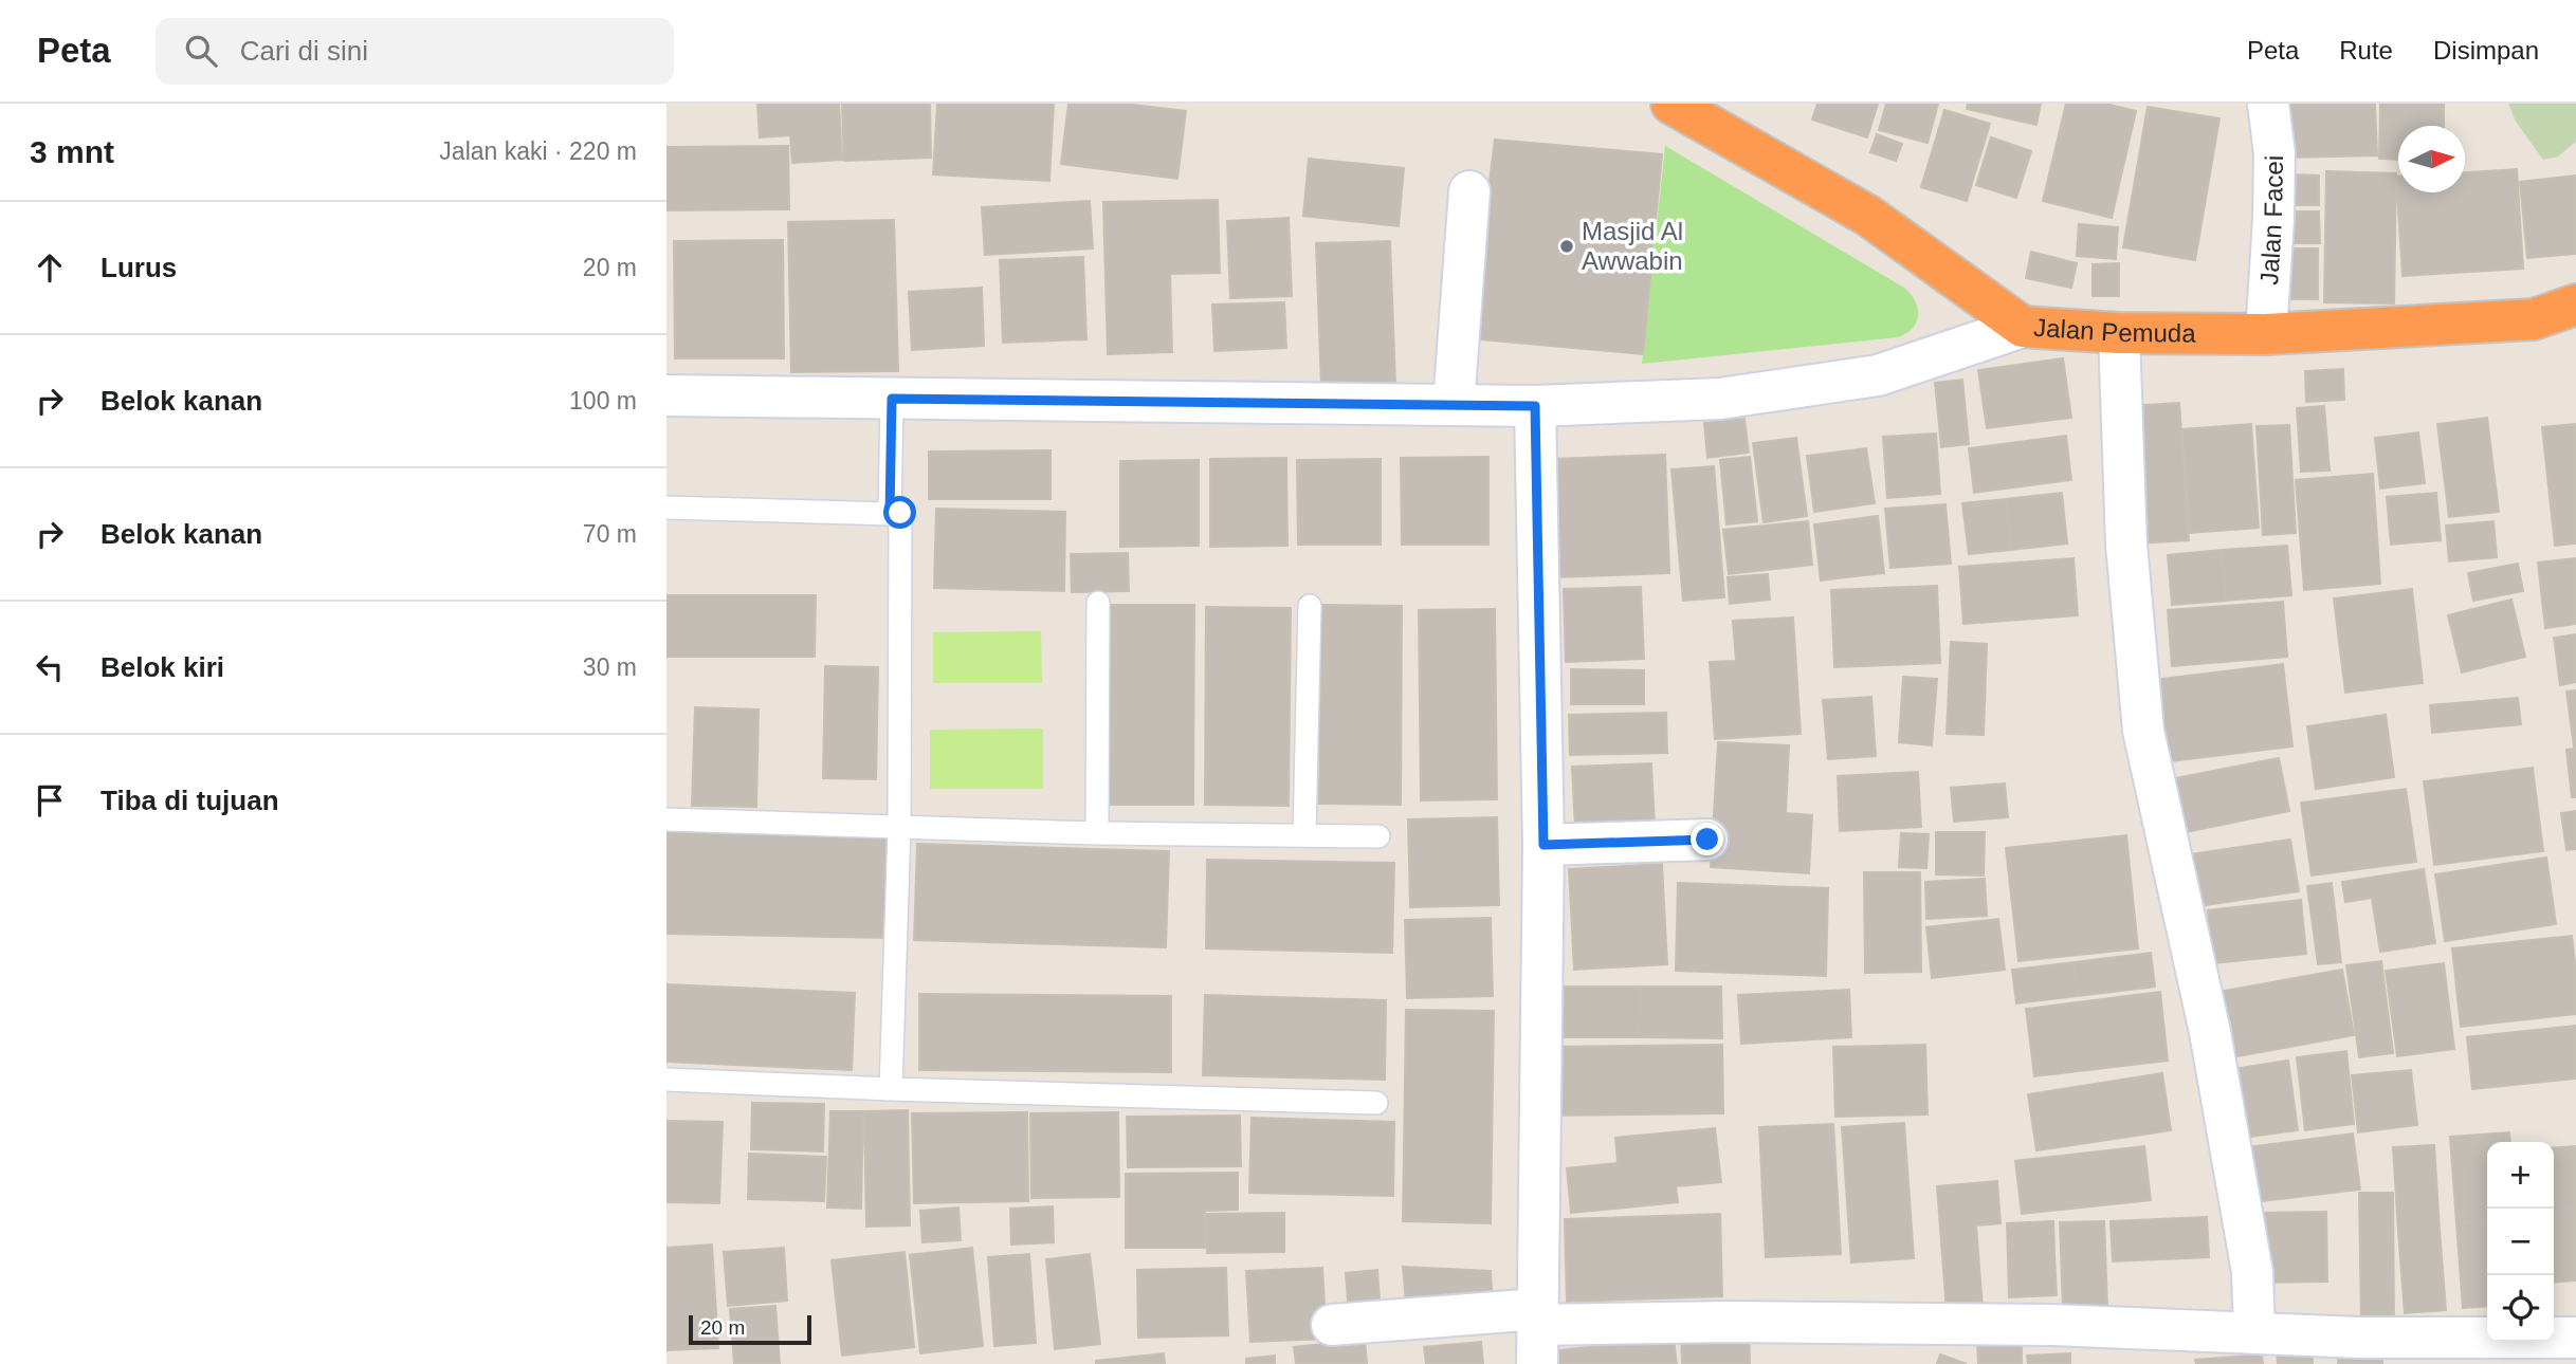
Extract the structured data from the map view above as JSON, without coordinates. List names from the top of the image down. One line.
{"streets":{"highway":["Jalan Pemuda"],"street":["Jalan Facei"]},"crossings":[["Jalan Facei","Jalan Pemuda"]],"places":["Masjid Al Awwabin"],"scale_bar":"20 m","north":"right","page":{"header":"Peta","search":"Cari di sini","nav":["Peta","Rute","Disimpan"],"heading":["3 mnt","Jalan kaki · 220 m"],"list":[["Lurus","20 m"],["Belok kanan","100 m"],["Belok kanan","70 m"],["Belok kiri","30 m"],"Tiba di tujuan"],"map_buttons":["+","−"],"scale":"20 m"}}
